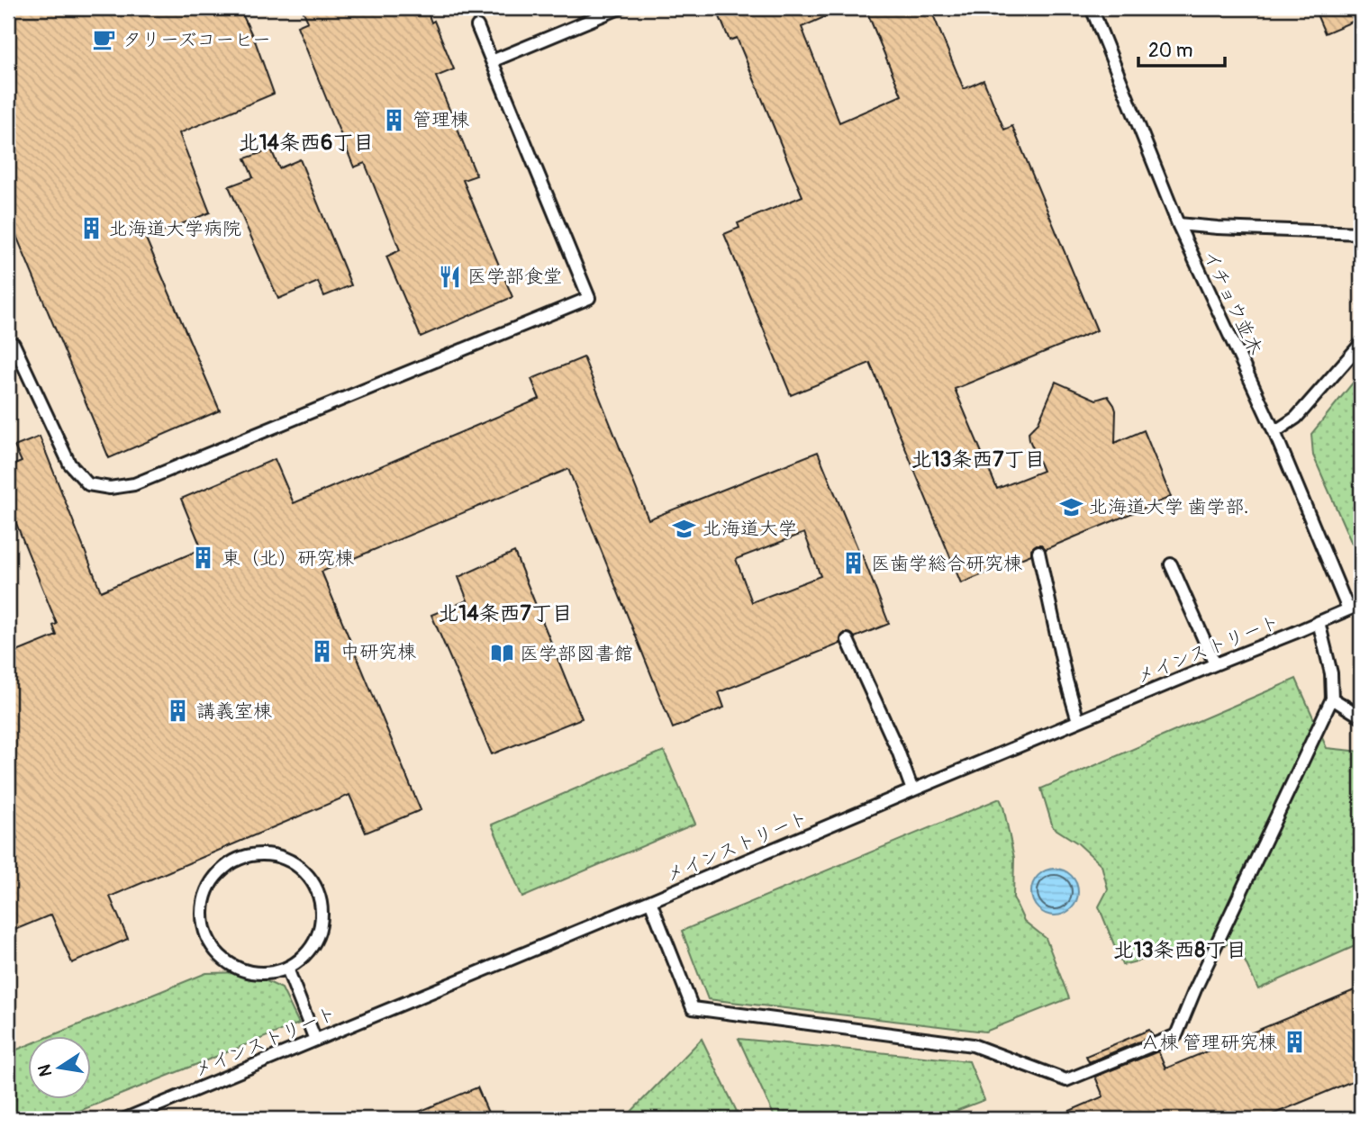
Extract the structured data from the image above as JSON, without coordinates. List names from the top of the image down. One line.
{"streets":{"lane":["イチョウ並木","メインストリート"]},"crossings":[["イチョウ並木","メインストリート"]],"districts":["北14条西6丁目","北13条西7丁目","北14条西7丁目","北13条西8丁目"],"places":{"cafe":["タリーズコーヒー"],"building":["管理棟","北海道大学病院","東（北）研究棟","医歯学総合研究棟","中研究棟","講義室棟","Ａ棟 管理研究棟"],"restaurant":["医学部食堂"],"school or university":["北海道大学 歯学部.","北海道大学"],"library":["医学部図書館"]},"scale_bar":"20 m","north":"left"}
